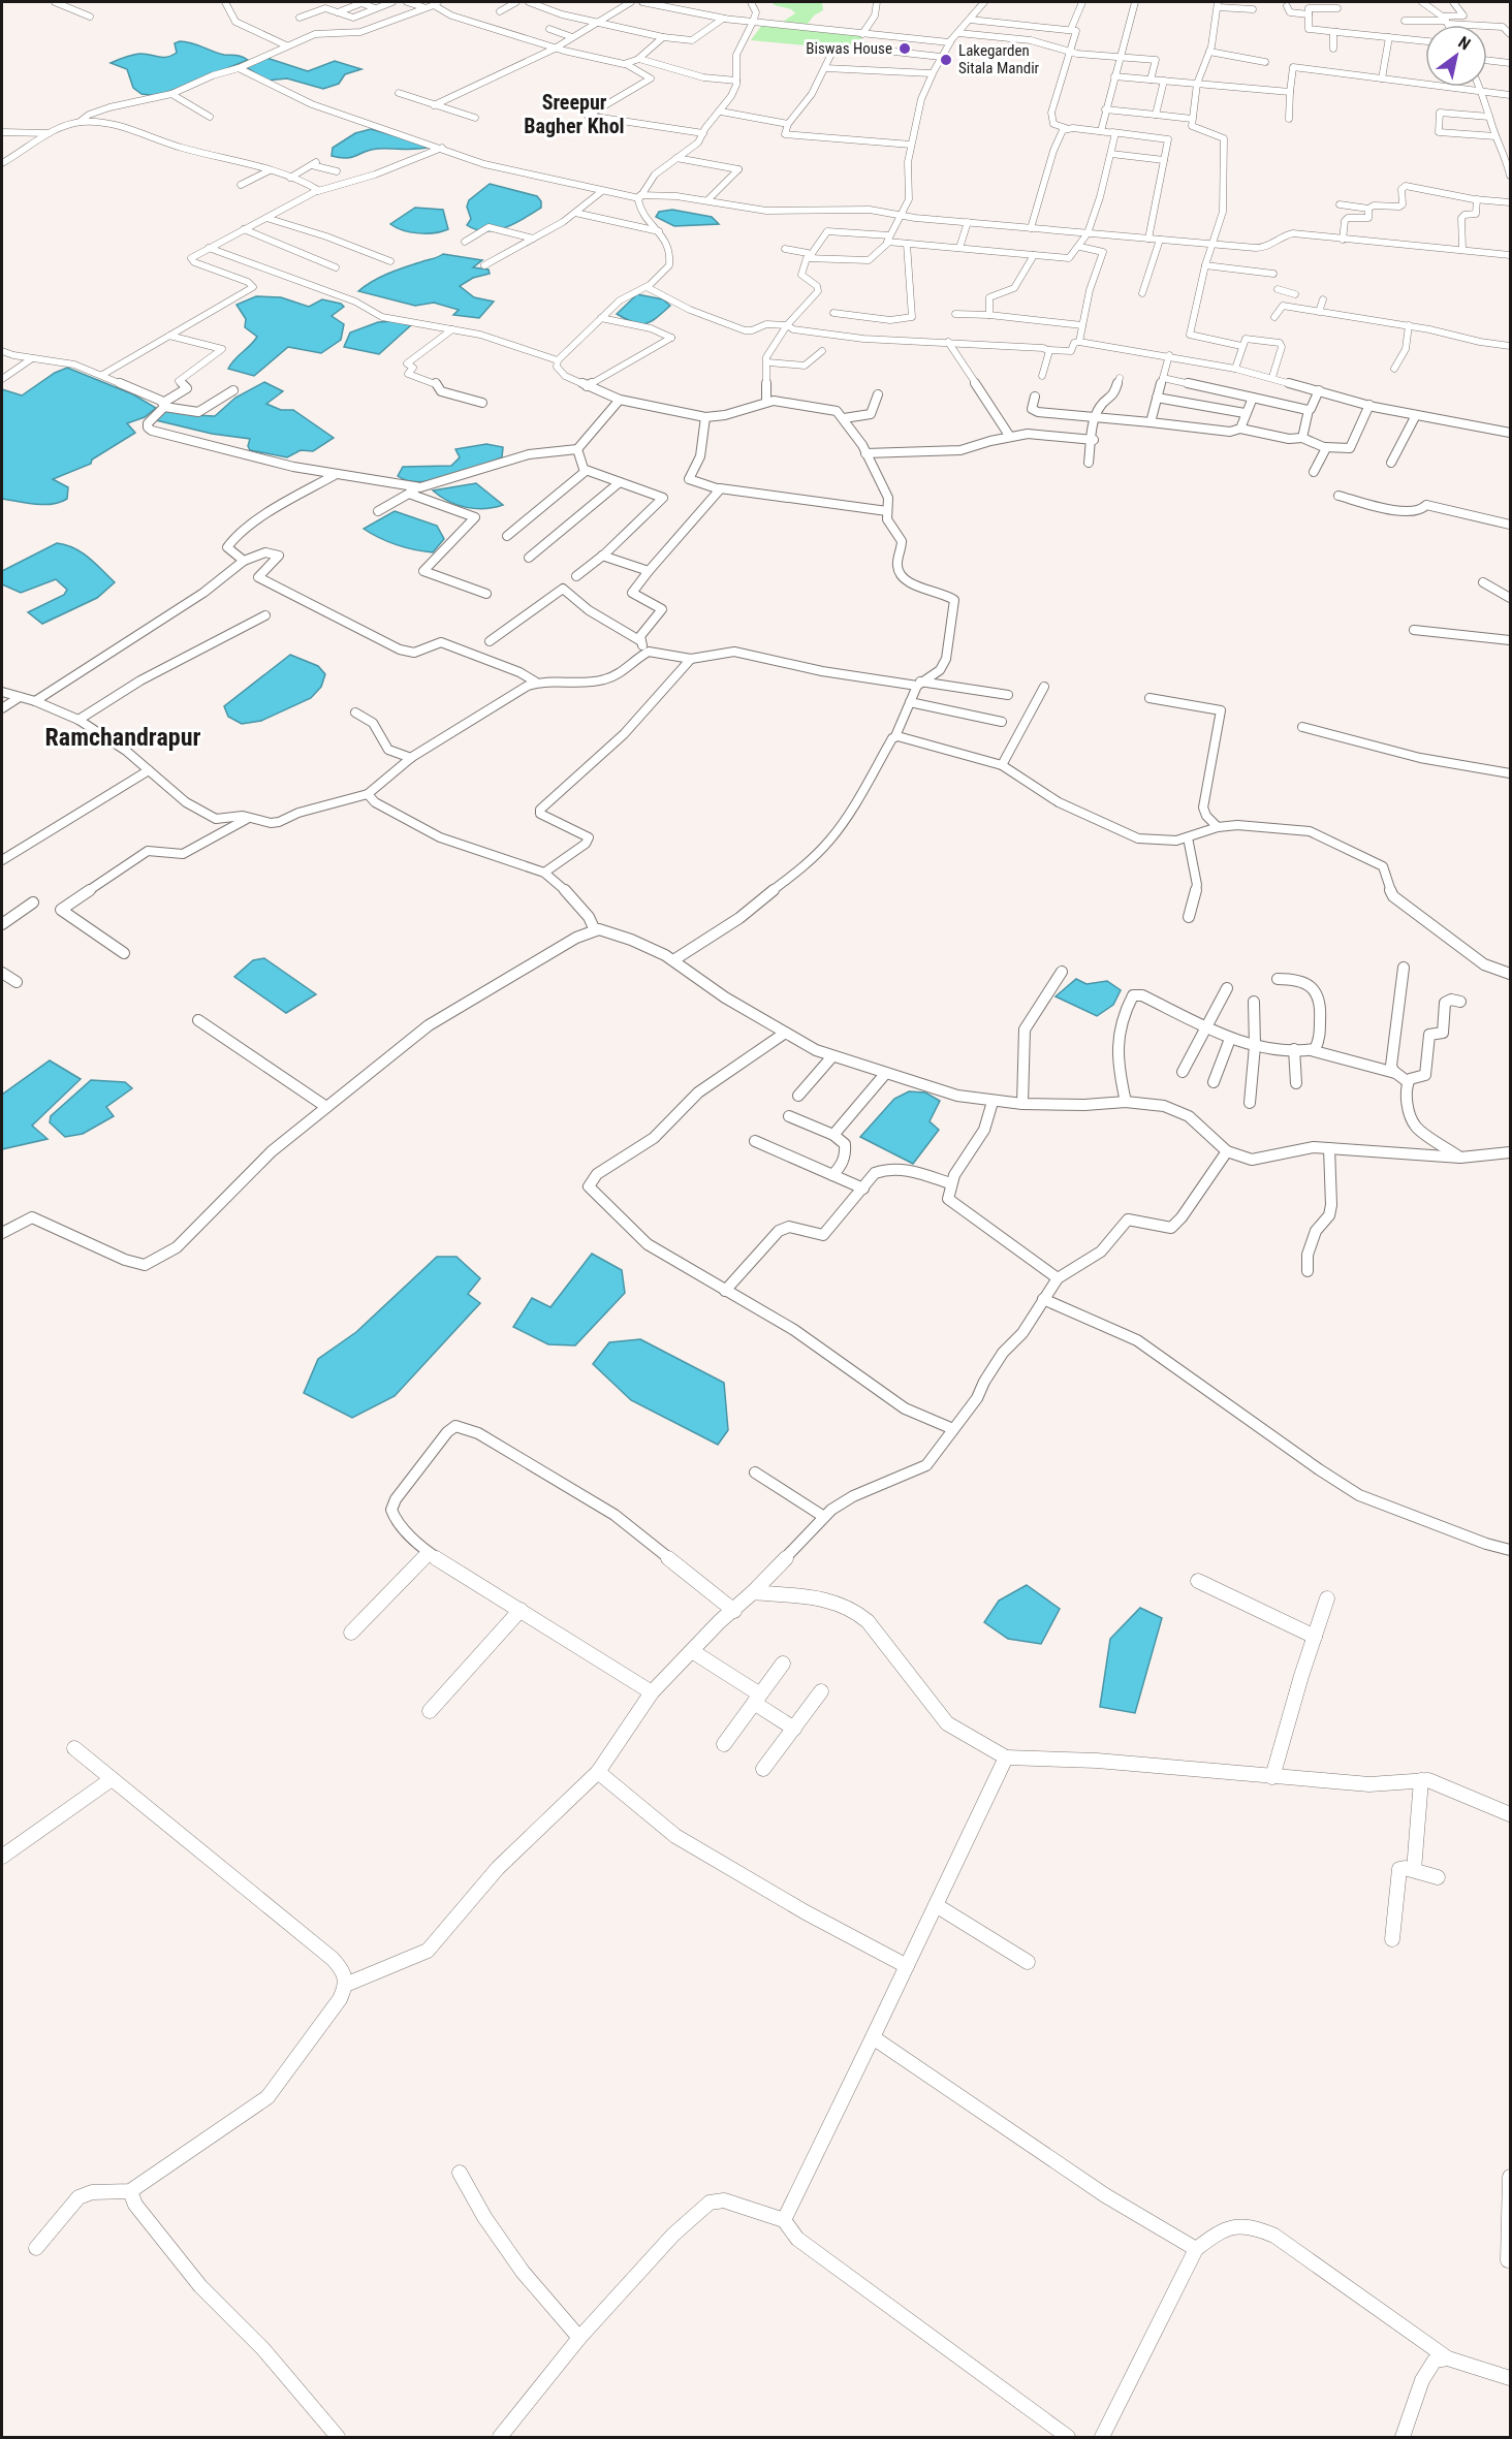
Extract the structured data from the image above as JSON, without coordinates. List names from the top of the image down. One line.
{"districts":["Sreepur Bagher Khol","Ramchandrapur"],"places":["Biswas House","Lakegarden Sitala Mandir"],"north":"top right"}
